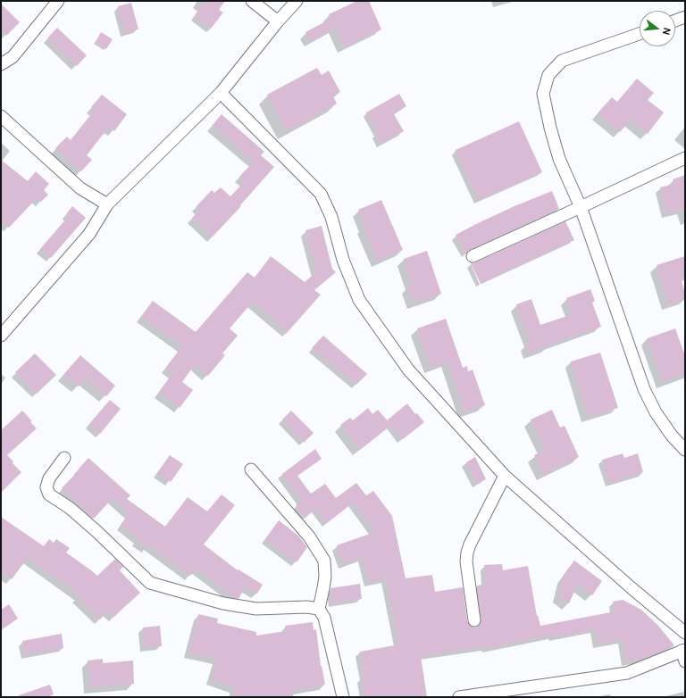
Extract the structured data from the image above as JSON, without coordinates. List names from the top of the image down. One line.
{"north":"right"}
